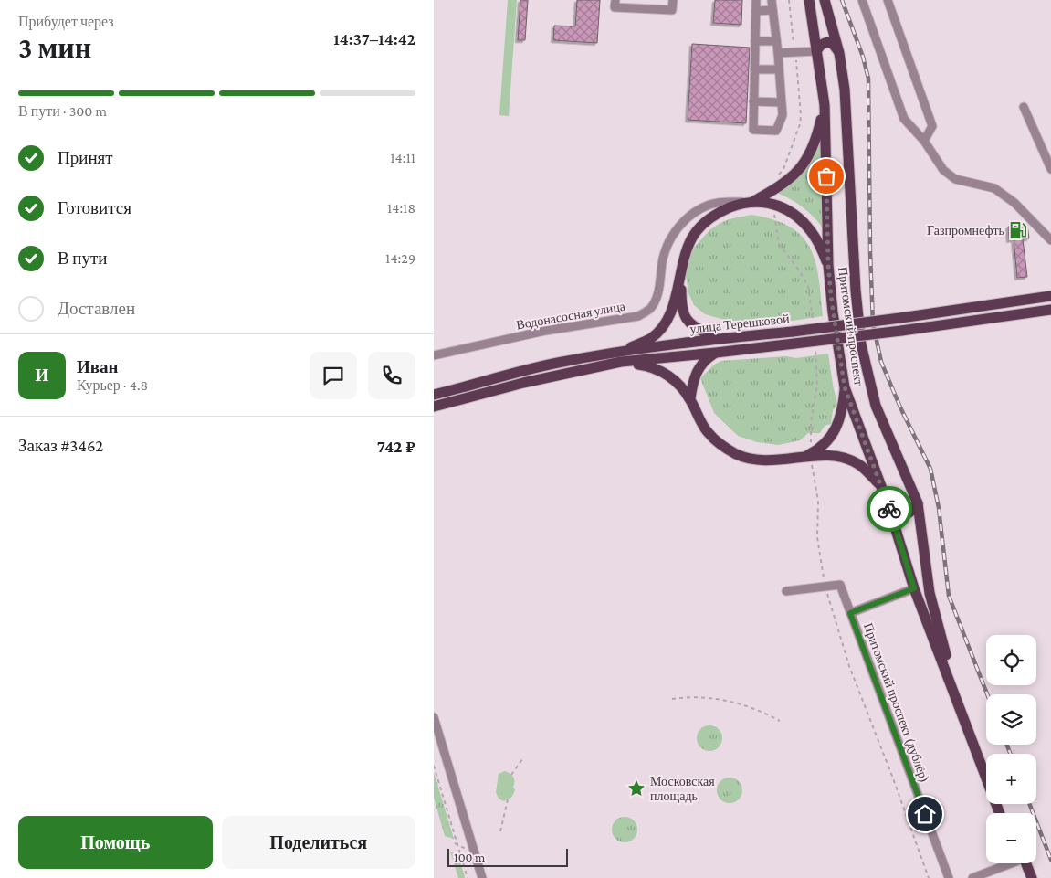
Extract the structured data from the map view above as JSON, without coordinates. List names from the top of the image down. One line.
{"streets":{"main road":["улица Терешковой","Притомский проспект"],"street":["Водонасосная улица","Притомский проспект (дублёр)"]},"places":{"fuel station":["Газпромнефть"],"place":["Московская площадь"]},"scale_bar":"100 m","page":{"heading":["3 мин","Прибудет через","14:37–14:42"],"panel":["Иван","Курьер · 4.8","Заказ #3462","742 ₽"],"bar":"В пути · 300 m","list":[["Принят","14:11"],["Готовится","14:18"],["В пути","14:29"],"Доставлен"],"round":"И","map_buttons":["+","−"],"buttons":["Помощь","Поделиться"],"scale":"100 m"}}
